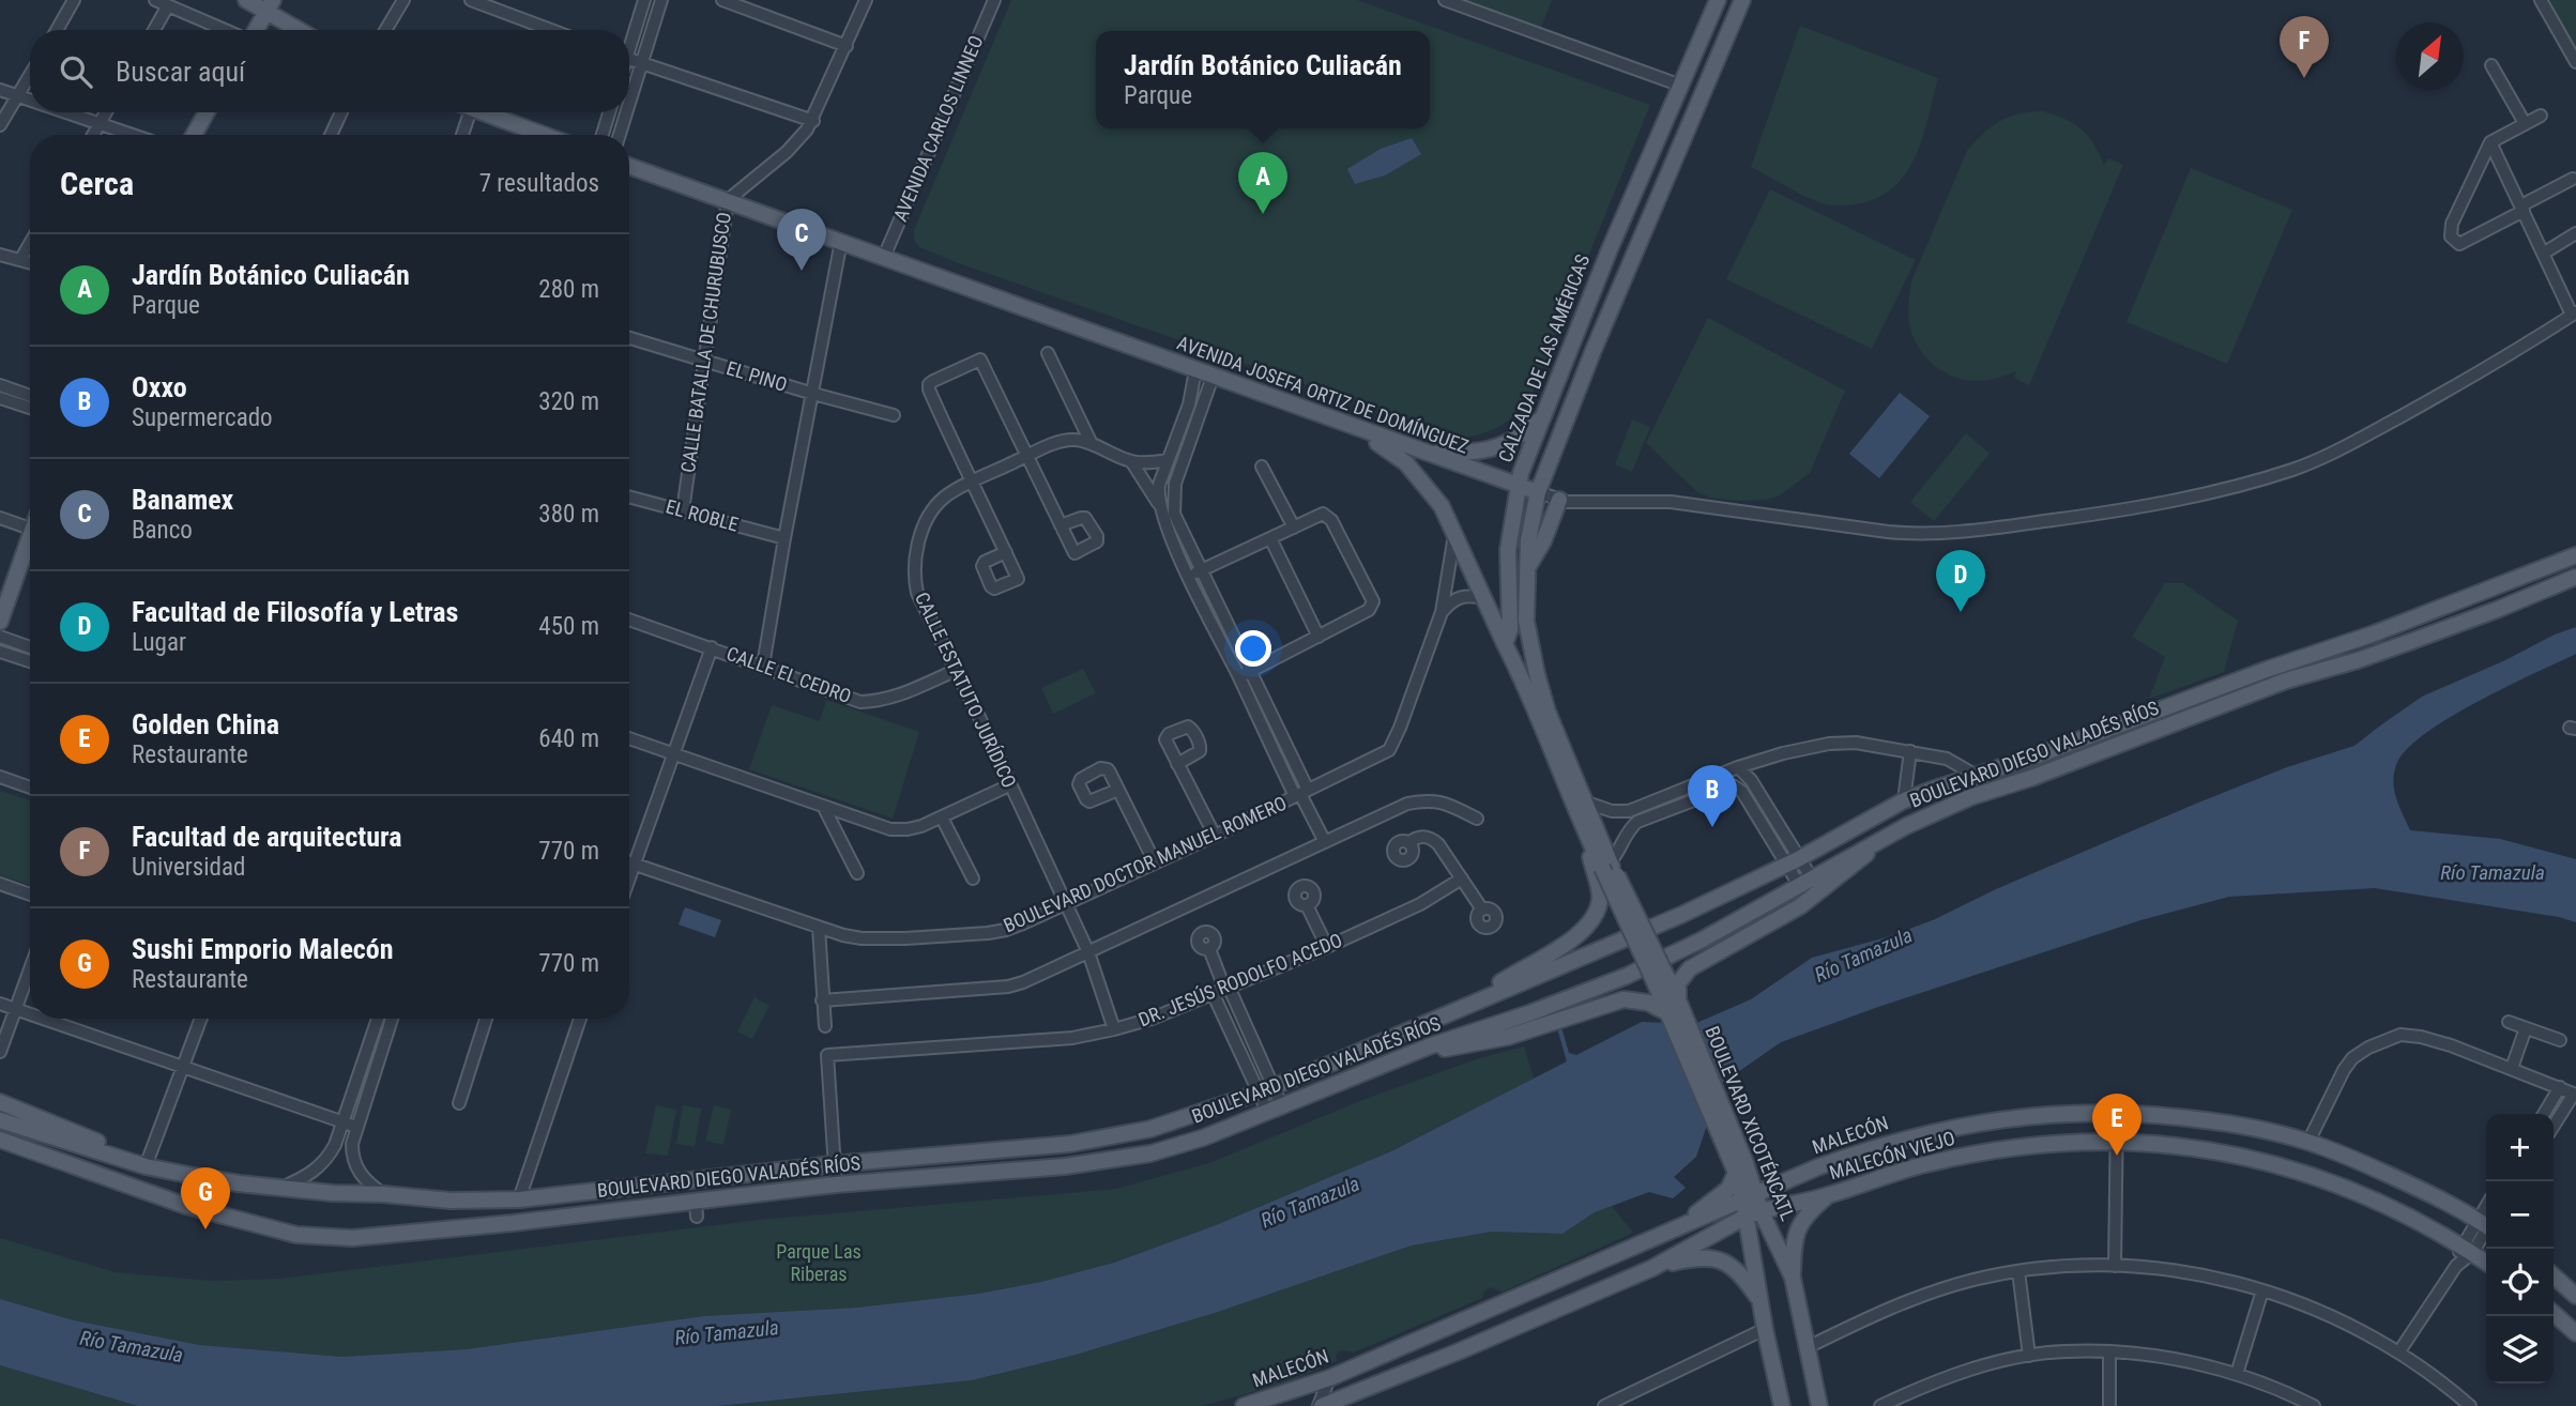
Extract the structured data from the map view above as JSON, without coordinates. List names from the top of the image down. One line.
{"streets":{"main road":["CALZADA DE LAS AMÉRICAS","AVENIDA JOSEFA ORTIZ DE DOMÍNGUEZ","BOULEVARD DIEGO VALADÉS RÍOS","BOULEVARD XICOTÉNCATL","MALECÓN","MALECÓN VIEJO"],"street":["AVENIDA CARLOS LINNEO","CALLE BATALLA DE CHURUBUSCO","EL PINO","EL ROBLE","CALLE EL CEDRO","CALLE ESTATUTO JURÍDICO","BOULEVARD DOCTOR MANUEL ROMERO","DR. JESÚS RODOLFO ACEDO"]},"crossings":[["AVENIDA CARLOS LINNEO","AVENIDA JOSEFA ORTIZ DE DOMÍNGUEZ"],["CALLE BATALLA DE CHURUBUSCO","EL PINO"],["CALLE BATALLA DE CHURUBUSCO","AVENIDA JOSEFA ORTIZ DE DOMÍNGUEZ"],["CALLE BATALLA DE CHURUBUSCO","EL ROBLE"],["CALZADA DE LAS AMÉRICAS","AVENIDA JOSEFA ORTIZ DE DOMÍNGUEZ"],["CALLE EL CEDRO","CALLE ESTATUTO JURÍDICO"],["CALLE ESTATUTO JURÍDICO","BOULEVARD DOCTOR MANUEL ROMERO"],["CALLE ESTATUTO JURÍDICO","DR. JESÚS RODOLFO ACEDO"],["BOULEVARD DIEGO VALADÉS RÍOS","DR. JESÚS RODOLFO ACEDO"],["BOULEVARD XICOTÉNCATL","MALECÓN"],["BOULEVARD XICOTÉNCATL","MALECÓN VIEJO"],["MALECÓN","MALECÓN VIEJO"]],"water":["Río Tamazula"],"parks":["Parque Las Riberas"],"north":"top right","page":{"pins":["F","A","C","D","B","E","G"],"search":"Buscar aquí","popup":["Jardín Botánico Culiacán","Parque"],"heading":["Cerca","7 resultados"],"list":[{"mark":"A","name":"Jardín Botánico Culiacán","note":"Parque","value":"280 m"},{"mark":"B","name":"Oxxo","note":"Supermercado","value":"320 m"},{"mark":"C","name":"Banamex","note":"Banco","value":"380 m"},{"mark":"D","name":"Facultad de Filosofía y Letras","note":"Lugar","value":"450 m"},{"mark":"E","name":"Golden China","note":"Restaurante","value":"640 m"},{"mark":"F","name":"Facultad de arquitectura","note":"Universidad","value":"770 m"},{"mark":"G","name":"Sushi Emporio Malecón","note":"Restaurante","value":"770 m"}],"map_buttons":["+","−"]}}
